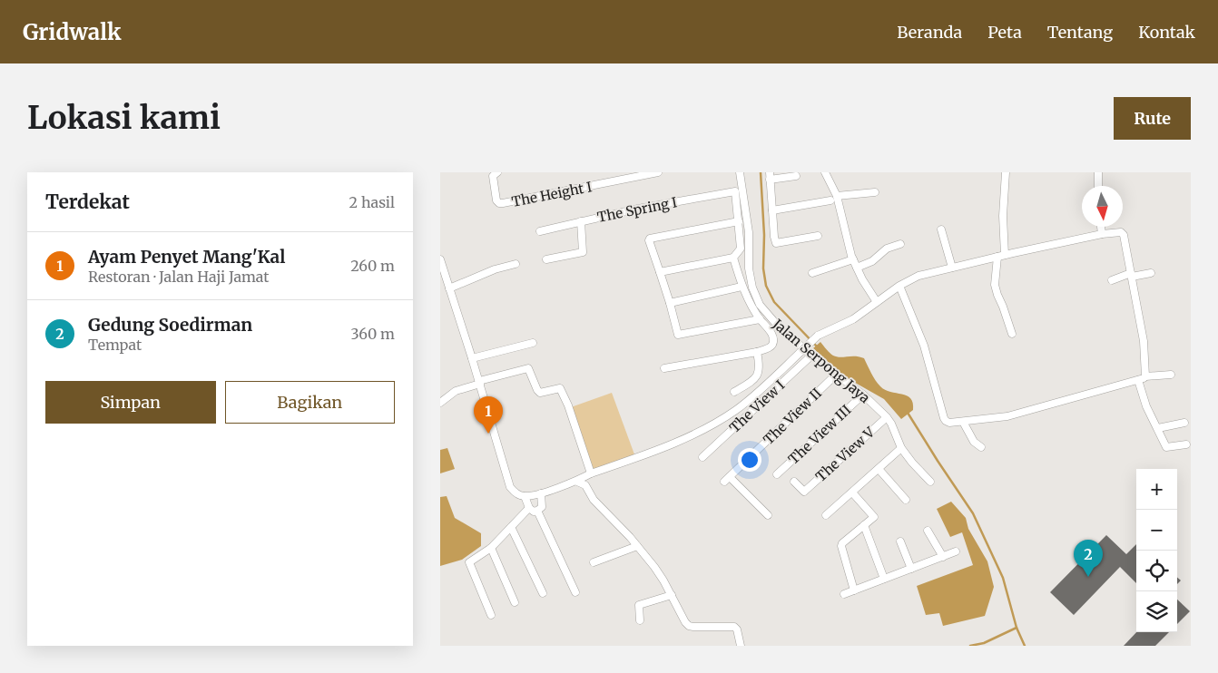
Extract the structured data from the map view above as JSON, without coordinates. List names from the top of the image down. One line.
{"streets":{"street":["The Height I","The Spring I","Jalan Serpong Jaya","The View I","The View II","The View III","The View V"]},"crossings":[["Jalan Serpong Jaya","The View I"],["Jalan Serpong Jaya","The View II"],["Jalan Serpong Jaya","The View III"],["Jalan Serpong Jaya","The View V"]],"north":"bottom","page":{"header":"Gridwalk","nav":["Beranda","Peta","Tentang","Kontak"],"buttons":["Rute",["Simpan","Bagikan"]],"title":"Lokasi kami","heading":["Terdekat","2 hasil"],"list":[{"mark":"1","name":"Ayam Penyet Mang'Kal","note":"Restoran · Jalan Haji Jamat","value":"260 m"},{"mark":"2","name":"Gedung Soedirman","note":"Tempat","value":"360 m"}],"pins":["1","2"],"map_buttons":["+","−"]}}
